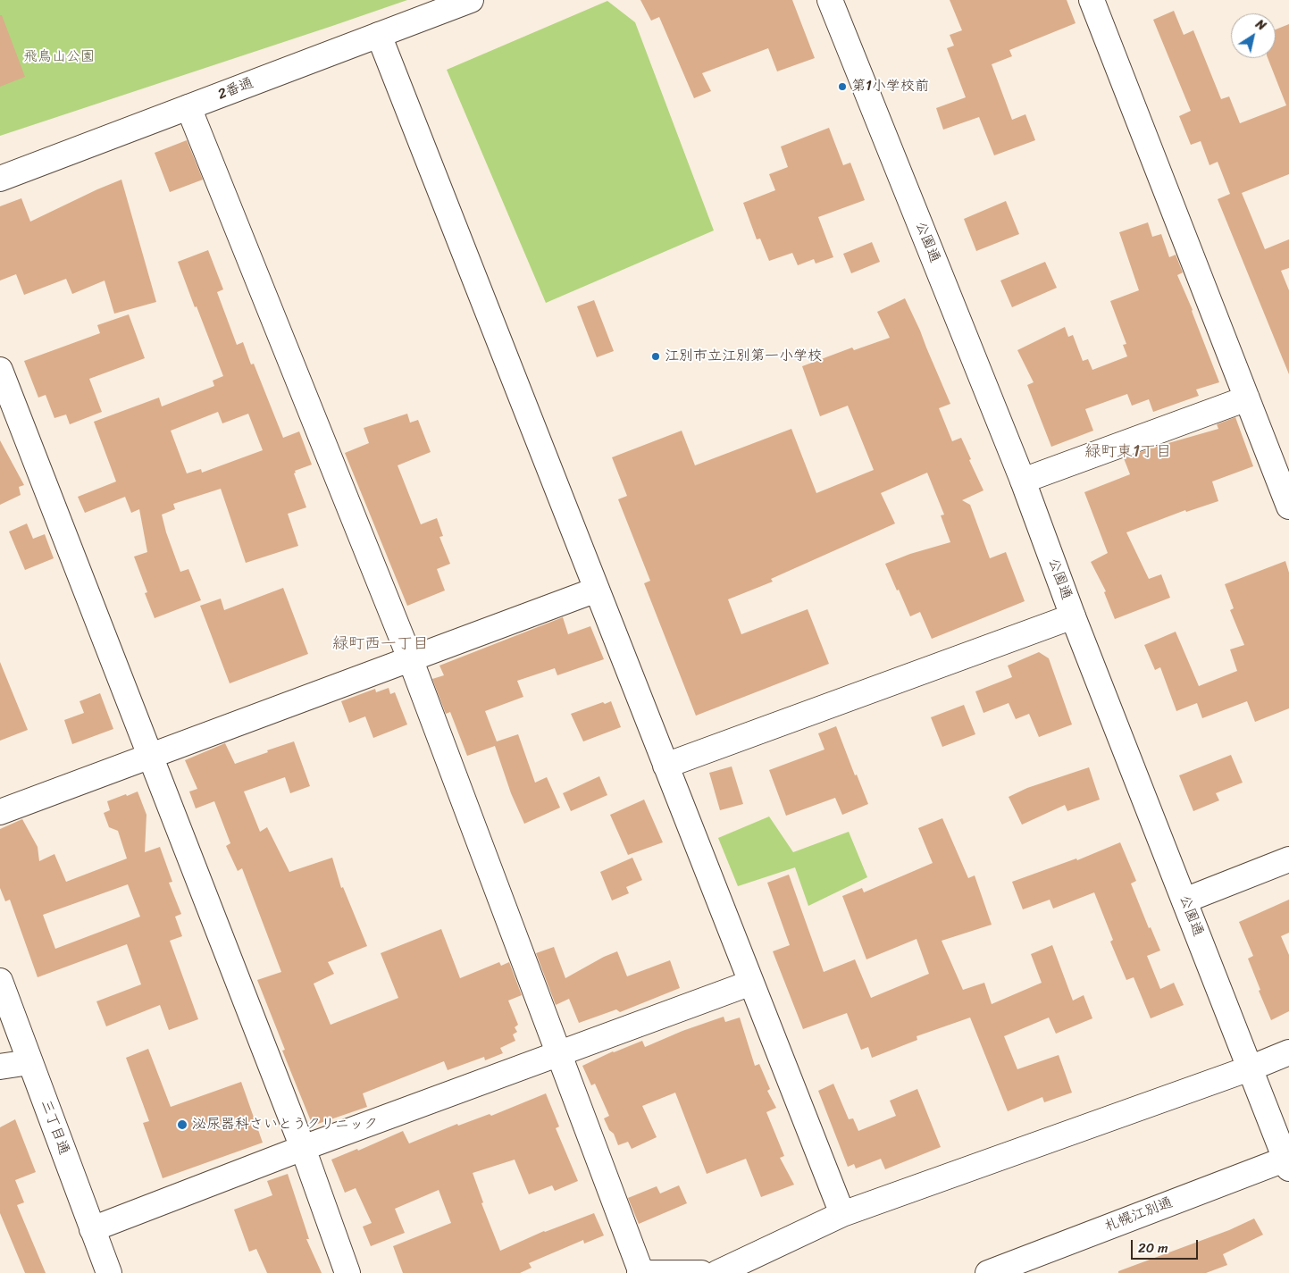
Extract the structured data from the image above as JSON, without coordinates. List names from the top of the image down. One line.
{"streets":{"main road":["2番通","公園通","三丁目通","札幌江別通"]},"crossings":[["公園通","札幌江別通"]],"districts":["緑町東1丁目","緑町西一丁目"],"parks":["飛鳥山公園"],"places":["第1小学校前","江別市立江別第一小学校","泌尿器科さいとうクリニック"],"scale_bar":"20 m","north":"top right"}
